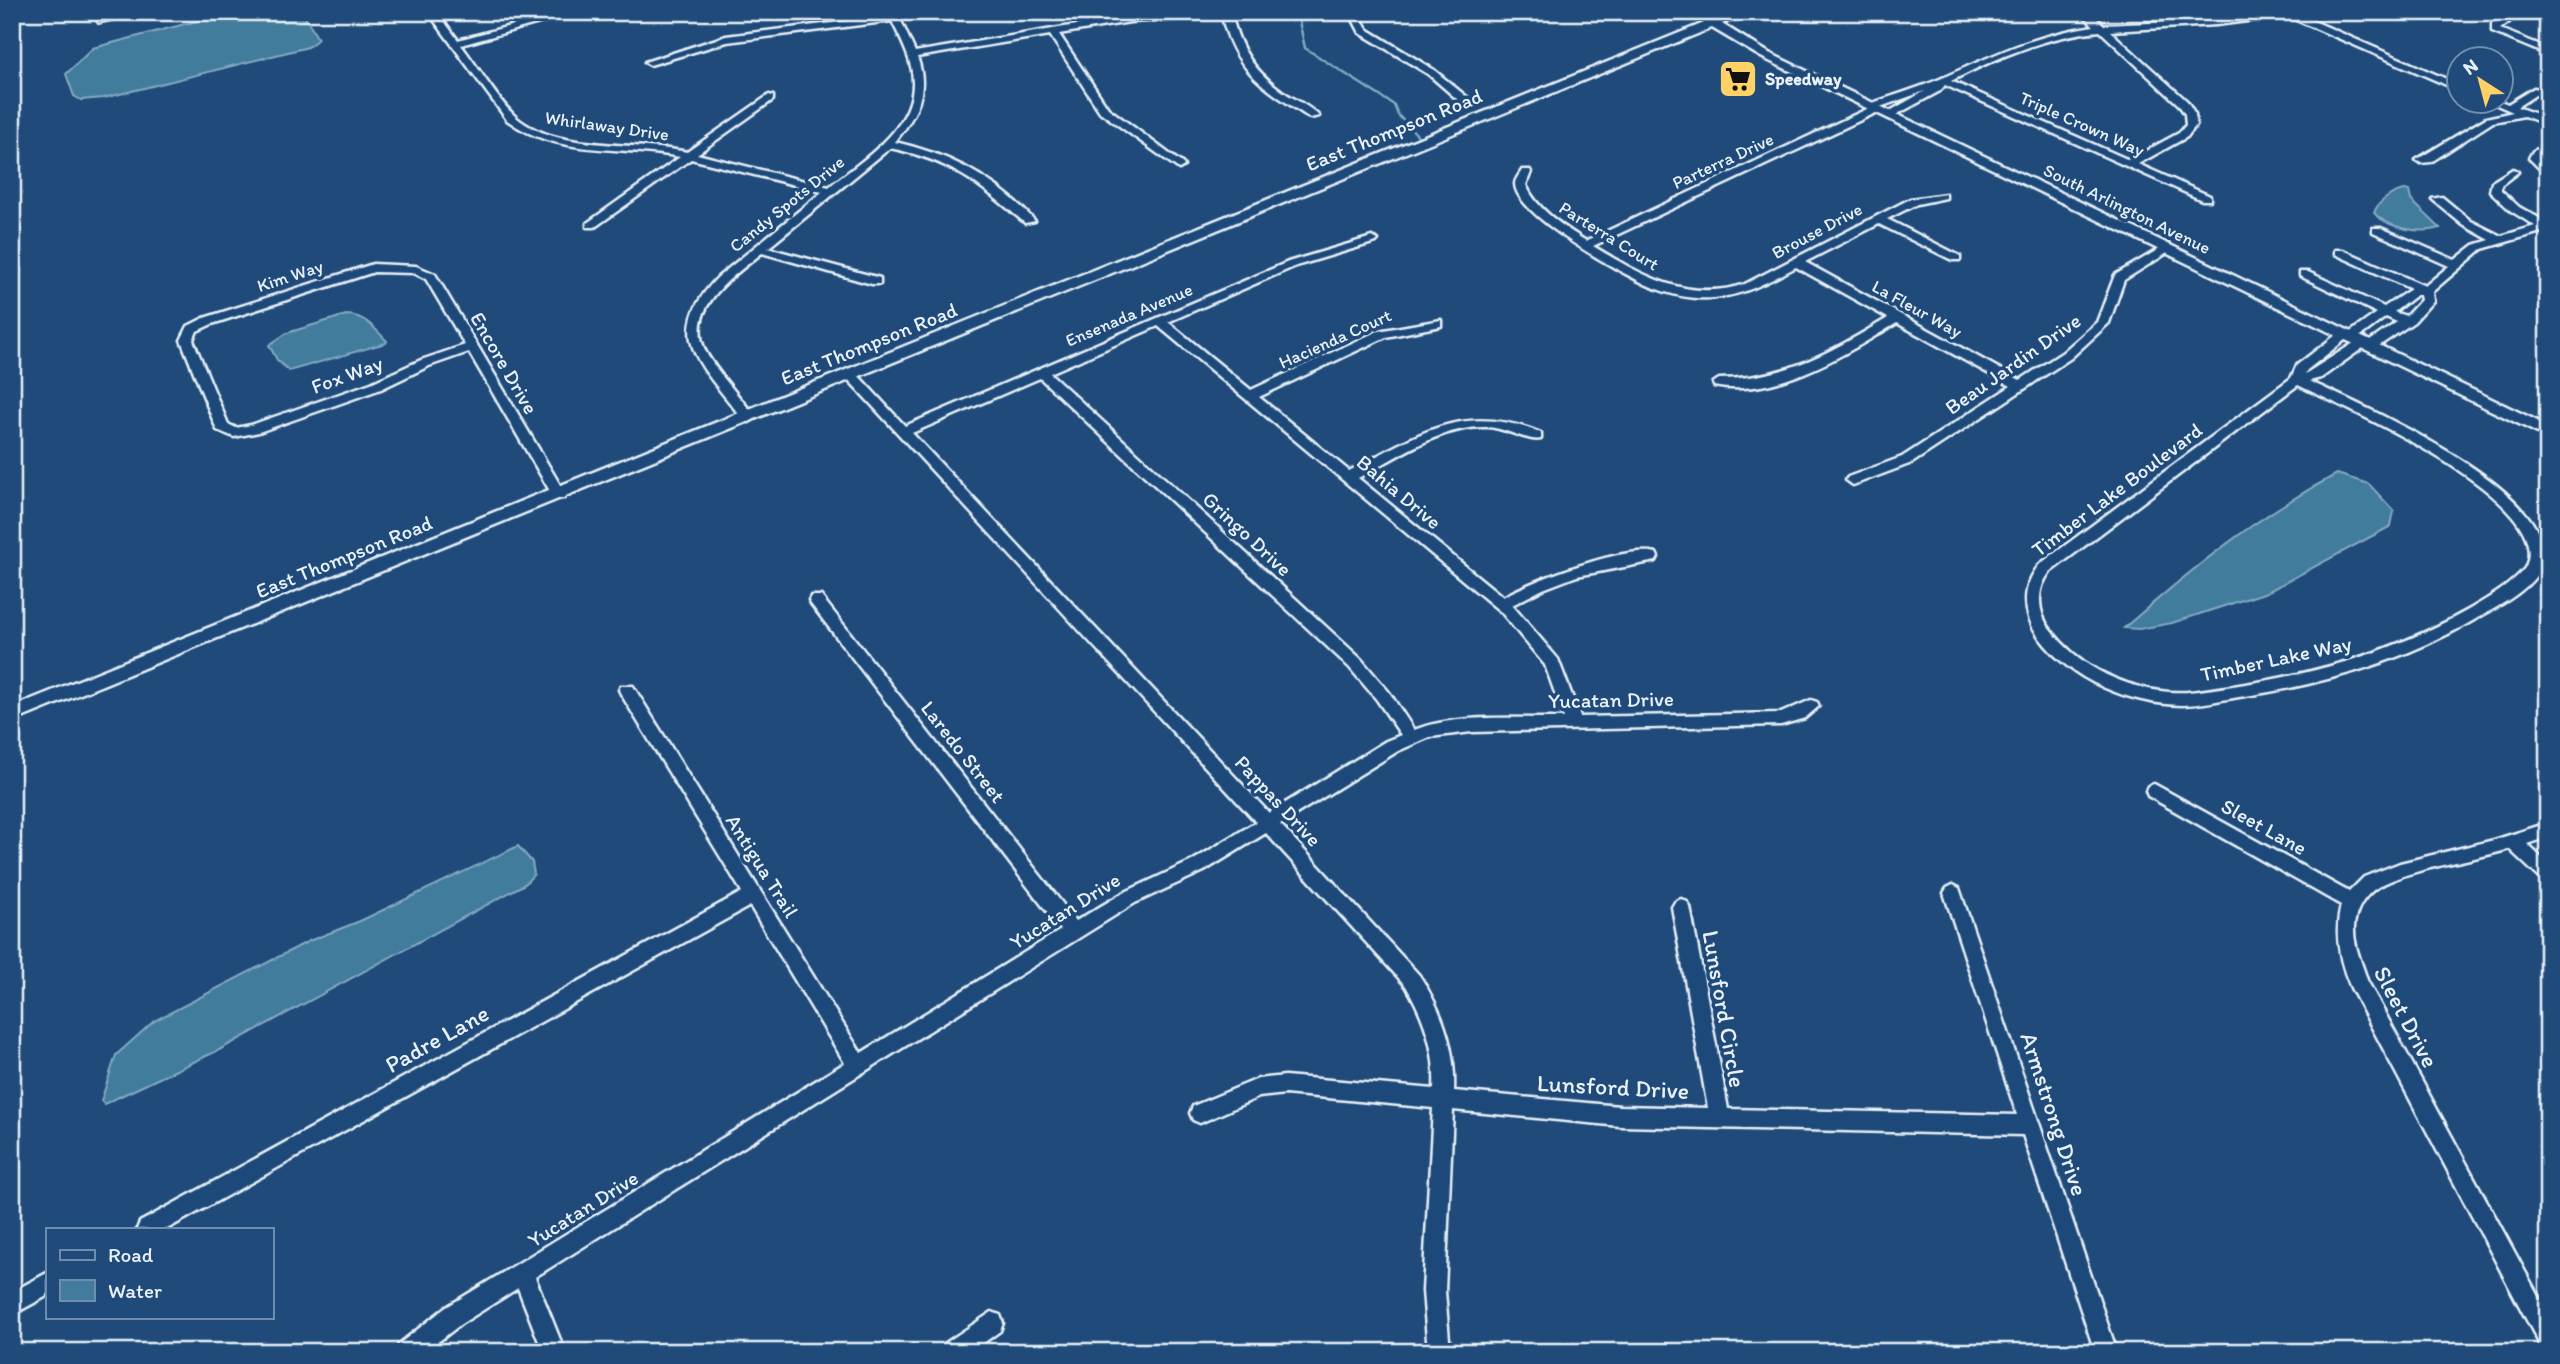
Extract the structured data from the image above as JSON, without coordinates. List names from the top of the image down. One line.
{"streets":{"main road":["East Thompson Road","South Arlington Avenue"],"street":["Triple Crown Way","Whirlaway Drive","Parterra Drive","Candy Spots Drive","Brouse Drive","Parterra Court","Kim Way","La Fleur Way","Ensenada Avenue","Hacienda Court","Encore Drive","Beau Jardin Drive","Fox Way","Timber Lake Boulevard","Bahia Drive","Gringo Drive","Timber Lake Way","Yucatan Drive","Laredo Street","Pappas Drive","Sleet Lane","Antigua Trail","Lunsford Circle","Sleet Drive","Padre Lane","Lunsford Drive","Armstrong Drive"]},"crossings":[["Whirlaway Drive","Candy Spots Drive"],["East Thompson Road","Candy Spots Drive"],["East Thompson Road","South Arlington Avenue"],["East Thompson Road","Encore Drive"],["East Thompson Road","Pappas Drive"],["Parterra Drive","South Arlington Avenue"],["Parterra Drive","Parterra Court"],["South Arlington Avenue","Beau Jardin Drive"],["South Arlington Avenue","Timber Lake Boulevard"],["Brouse Drive","Parterra Court"],["Brouse Drive","La Fleur Way"],["Kim Way","Encore Drive"],["Kim Way","Fox Way"],["La Fleur Way","Beau Jardin Drive"],["Ensenada Avenue","Bahia Drive"],["Ensenada Avenue","Gringo Drive"],["Ensenada Avenue","Pappas Drive"],["Hacienda Court","Bahia Drive"],["Encore Drive","Fox Way"],["Timber Lake Boulevard","Timber Lake Way"],["Bahia Drive","Yucatan Drive"],["Gringo Drive","Yucatan Drive"],["Yucatan Drive","Laredo Street"],["Yucatan Drive","Pappas Drive"],["Yucatan Drive","Antigua Trail"],["Pappas Drive","Lunsford Drive"],["Sleet Lane","Sleet Drive"],["Antigua Trail","Padre Lane"],["Lunsford Circle","Lunsford Drive"],["Lunsford Drive","Armstrong Drive"]],"places":{"supermarket":["Speedway"]},"legend":["Road","Water"],"north":"top left"}
